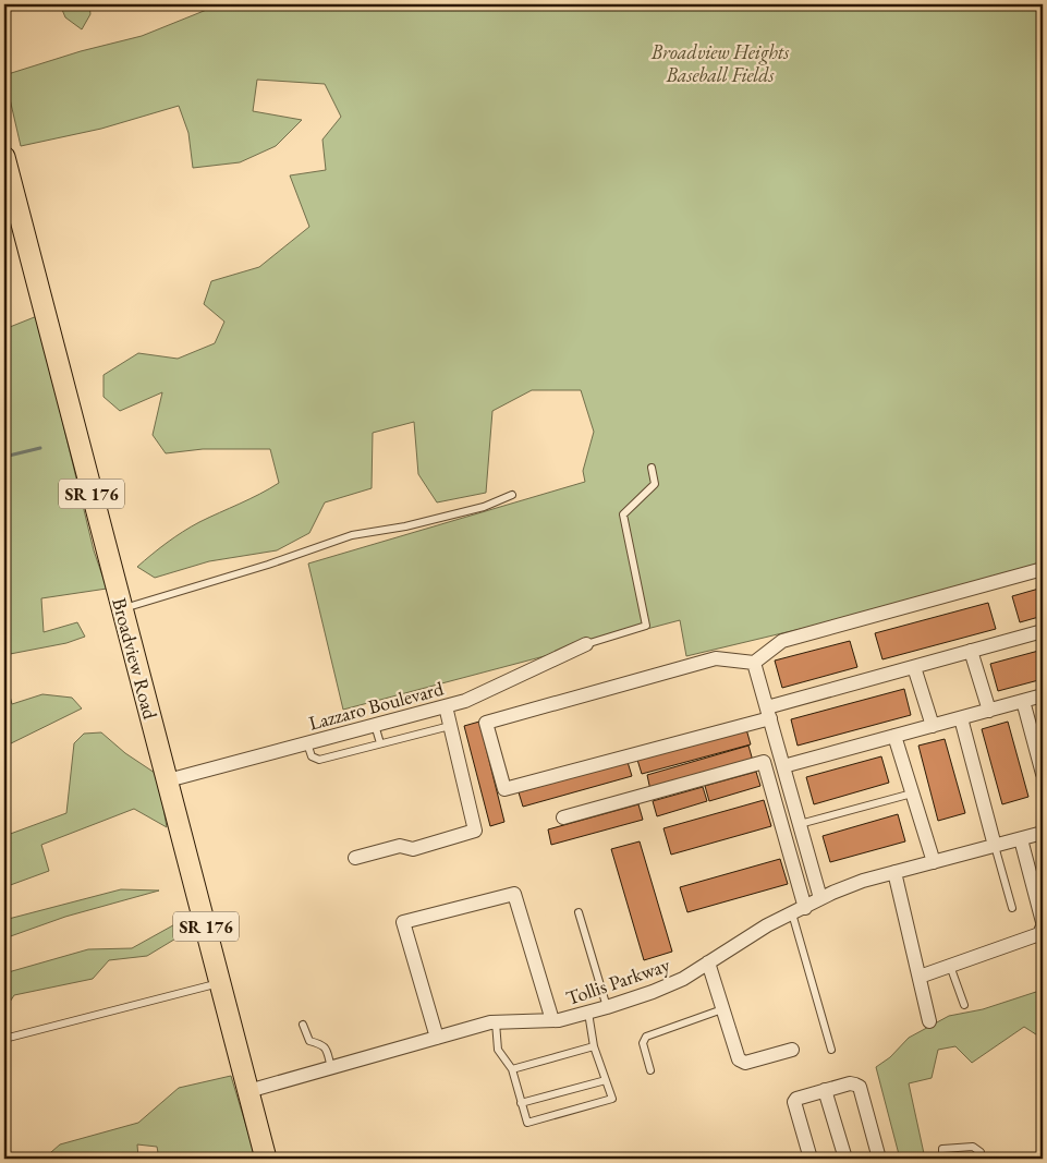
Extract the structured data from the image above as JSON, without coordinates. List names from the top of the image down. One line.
{"streets":{"main road":["SR 176","Broadview Road"],"street":["Lazzaro Boulevard","Tollis Parkway"]},"crossings":[["Broadview Road","Lazzaro Boulevard"],["Broadview Road","Tollis Parkway"]],"parks":["Broadview Heights Baseball Fields"]}
